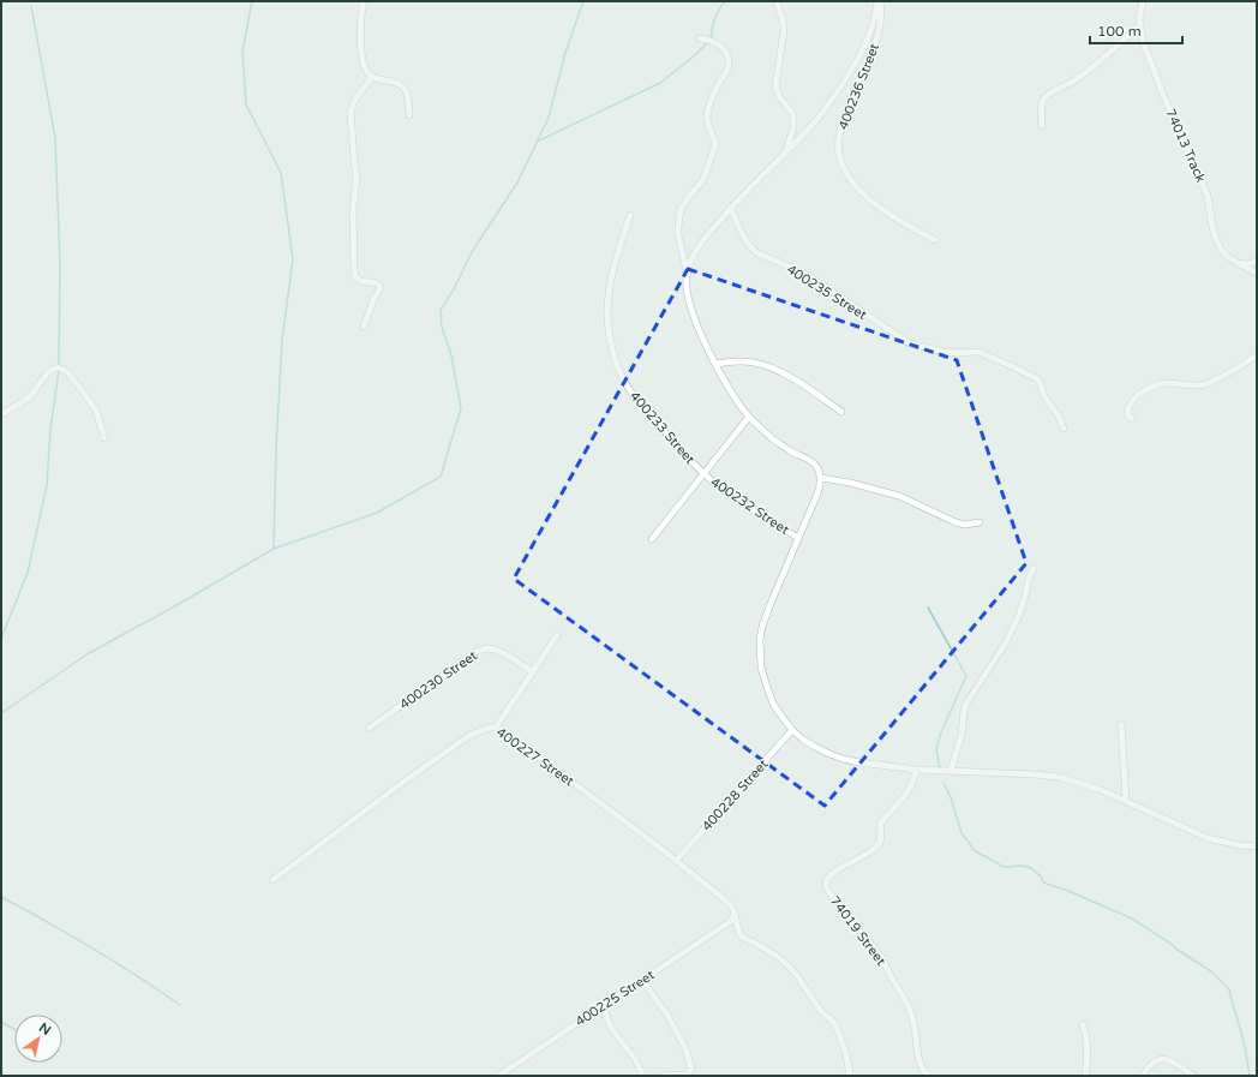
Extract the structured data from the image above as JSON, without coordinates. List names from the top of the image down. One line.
{"streets":{"street":["400236 Street","74013 Track","400235 Street","400233 Street","400232 Street","400230 Street","400227 Street","400228 Street","74019 Street","400225 Street"]},"crossings":[["400233 Street","400232 Street"],["400227 Street","400228 Street"],["400227 Street","400225 Street"]],"scale_bar":"100 m","north":"top right"}
